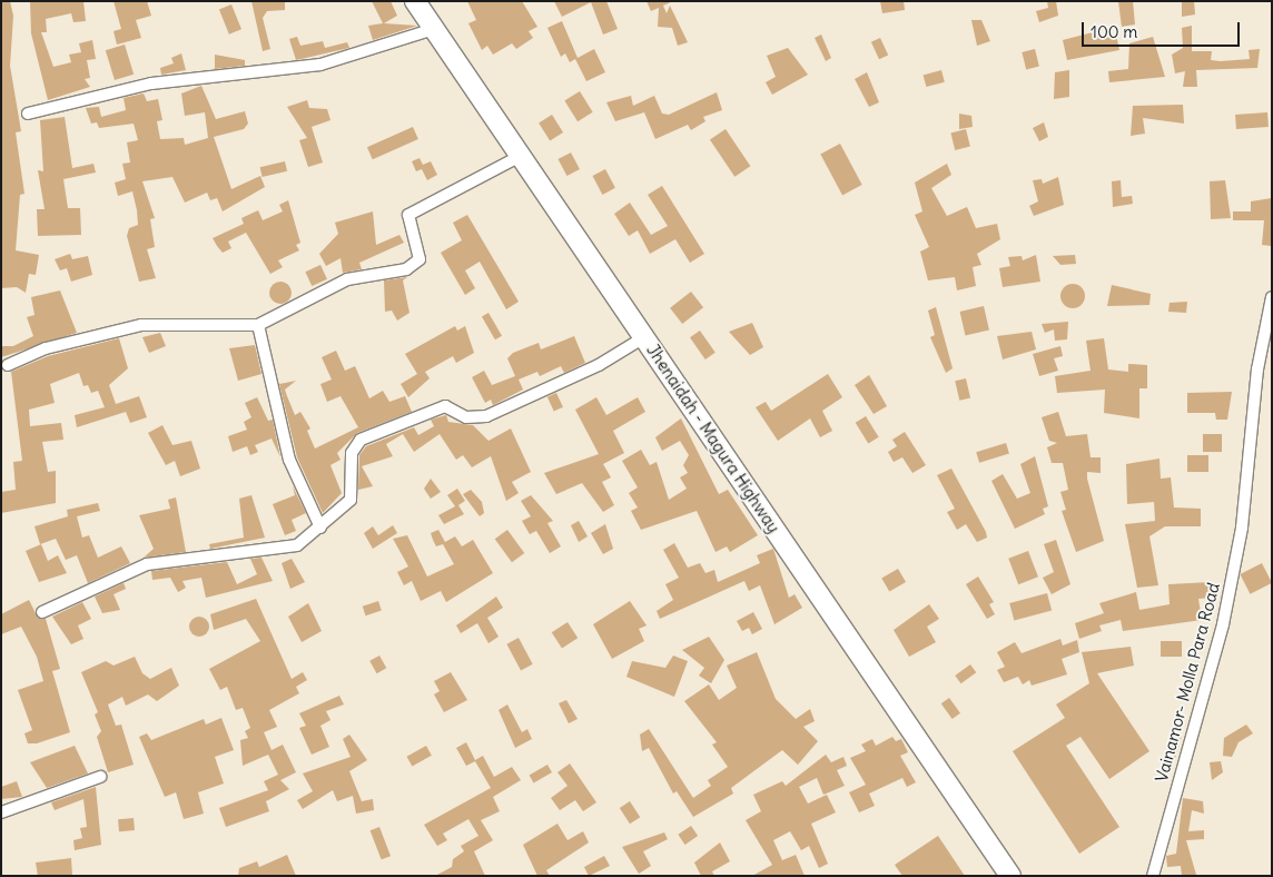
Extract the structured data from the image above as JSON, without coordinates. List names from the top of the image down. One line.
{"streets":{"highway":["Jhenaidah - Magura Highway"],"street":["Vainamor- Molla Para Road"]},"scale_bar":"100 m"}
